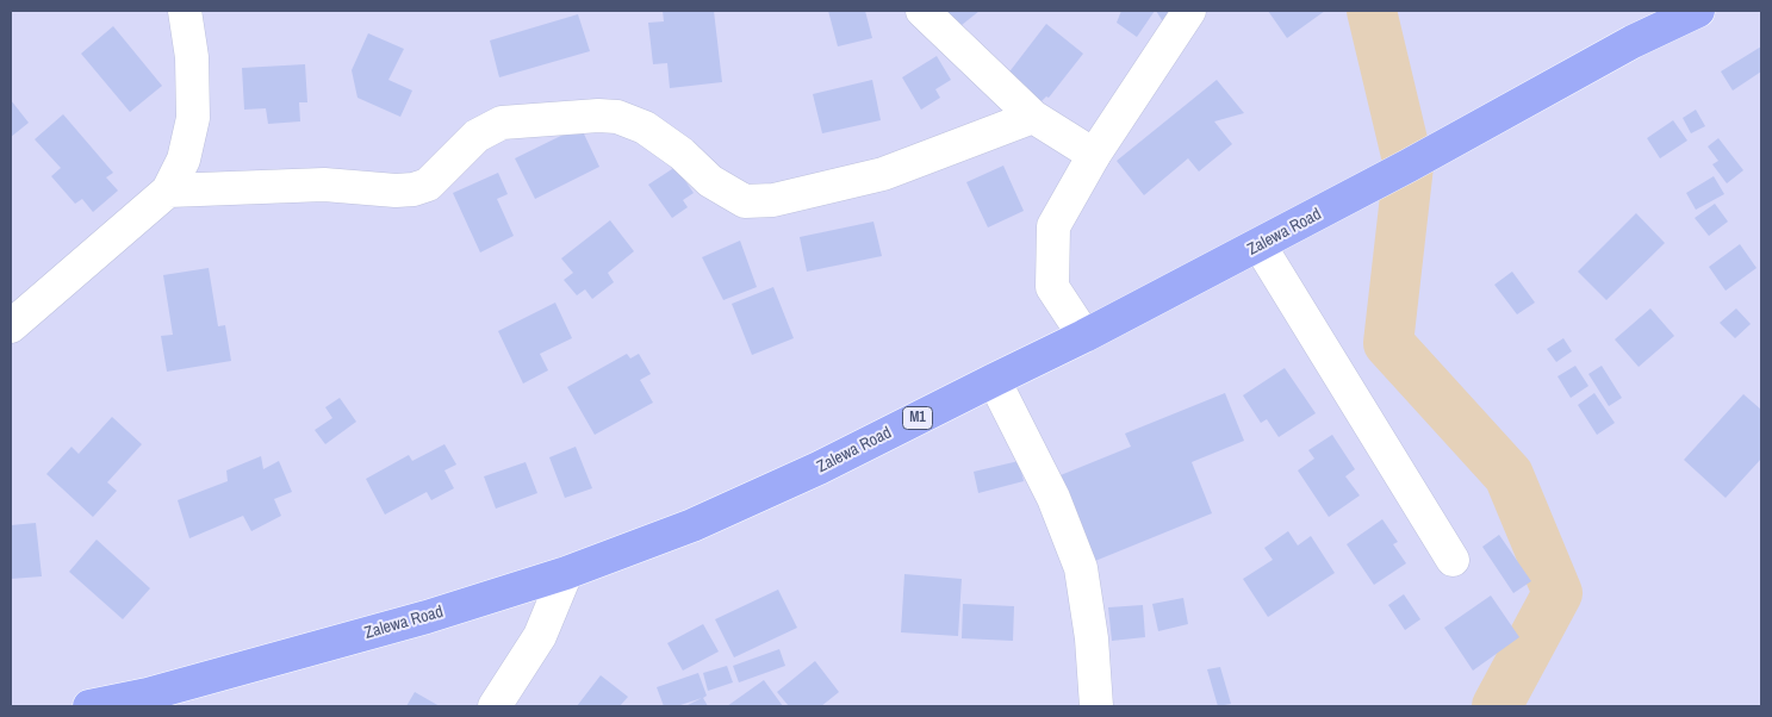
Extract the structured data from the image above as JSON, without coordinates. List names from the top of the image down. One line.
{"streets":{"highway":["Zalewa Road","M1"]}}
